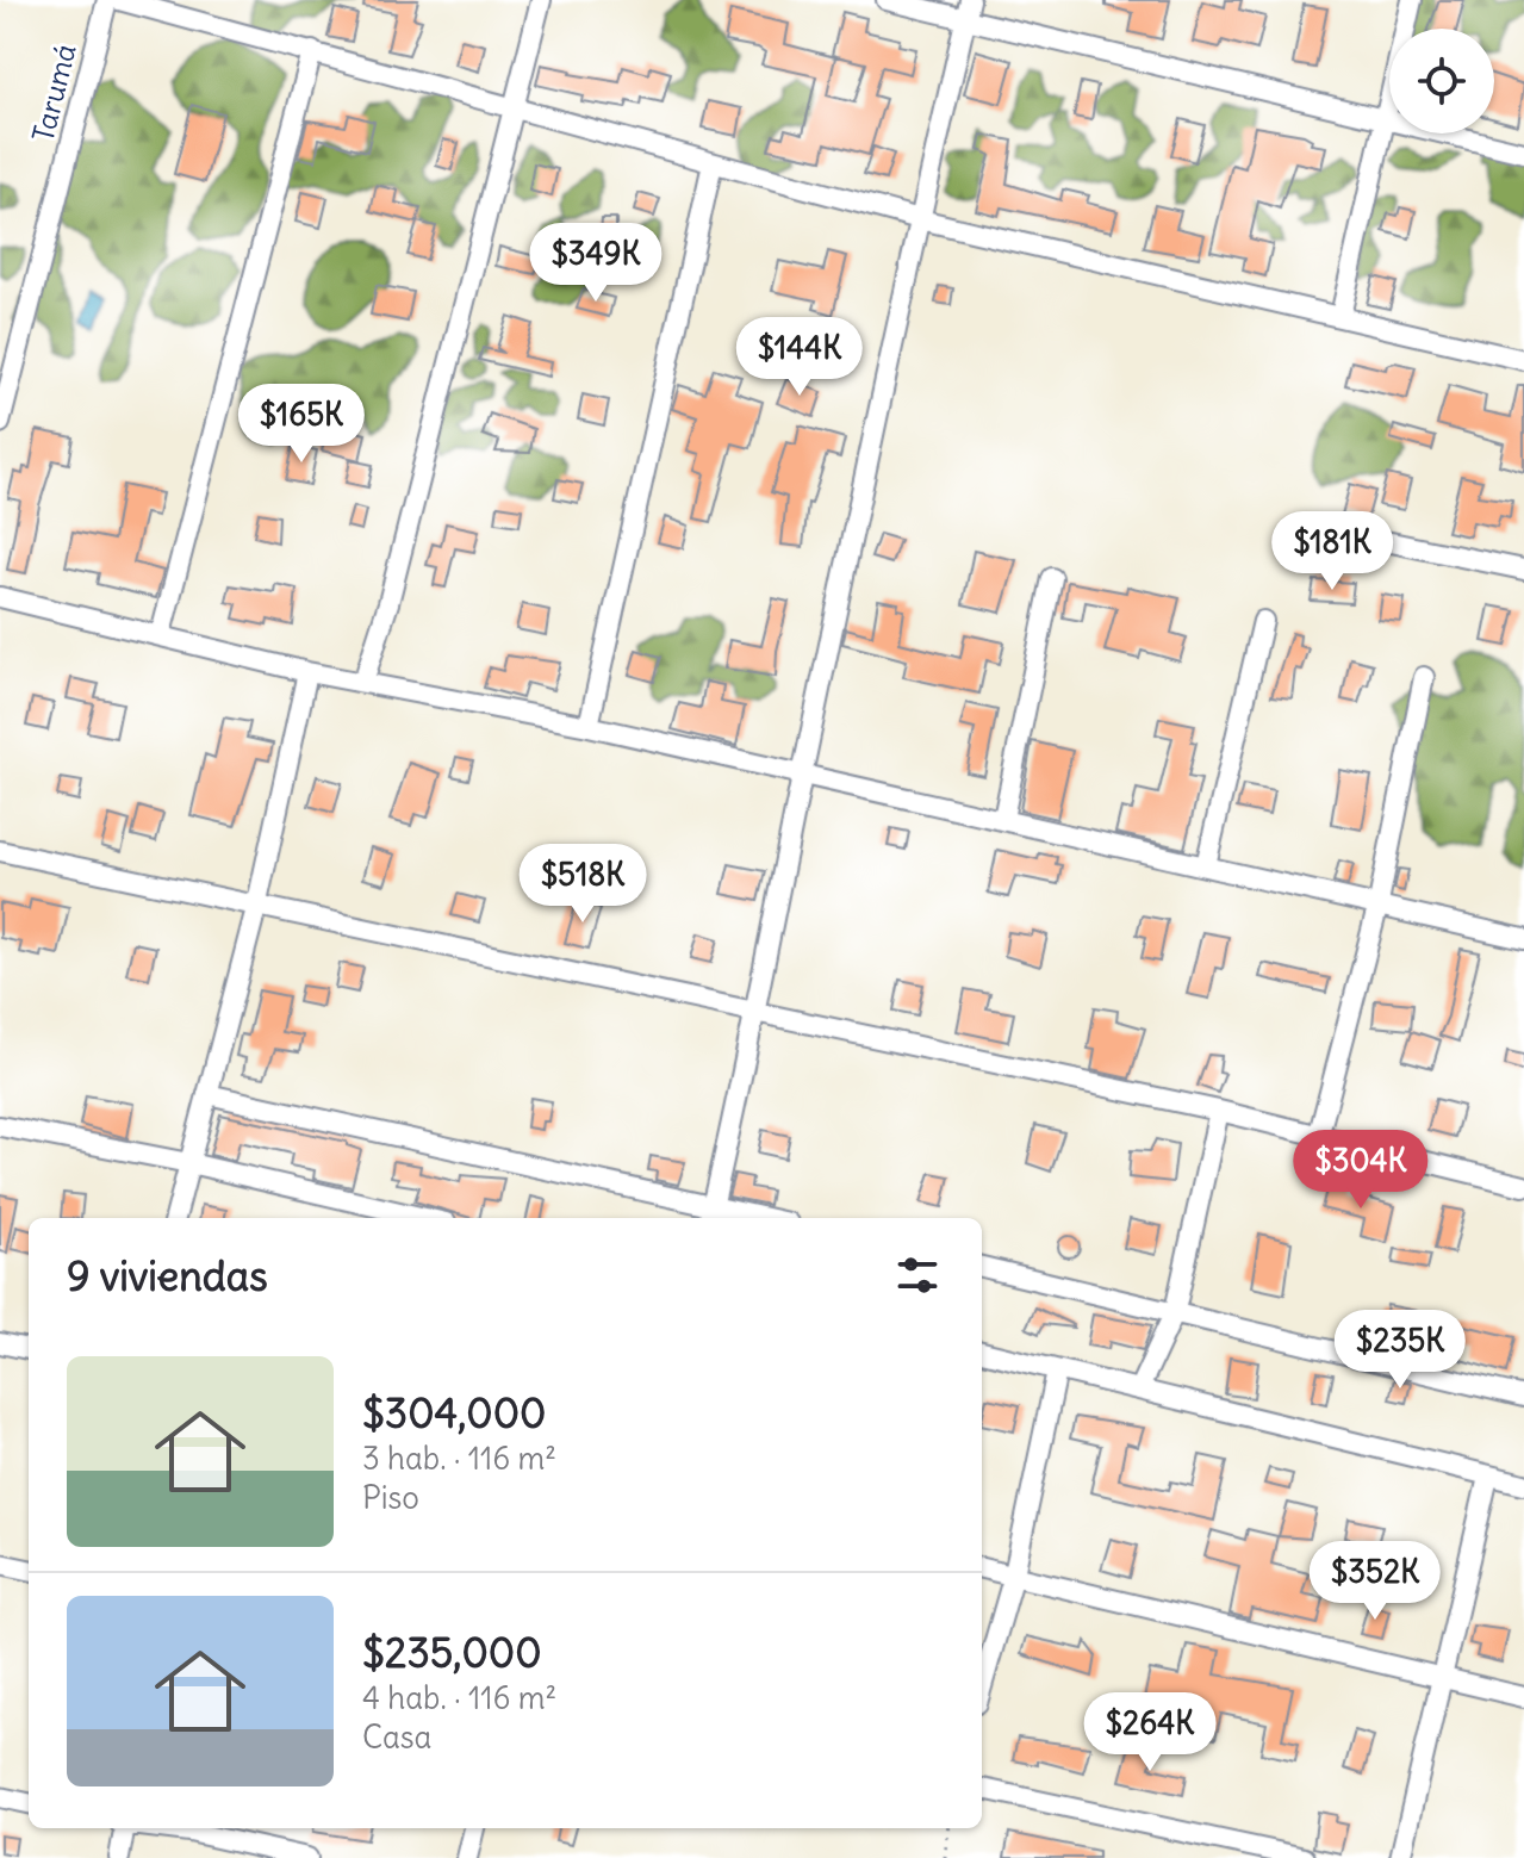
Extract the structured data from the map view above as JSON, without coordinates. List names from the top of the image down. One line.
{"streets":{"street":["Tarumá"]},"page":{"price":["$349K","$144K","$165K","$181K","$518K","$304K","$235K","$352K","$264K"],"heading":"9 viviendas","list":[{"name":"$304,000","note":"3 hab. · 116 m² · Piso"},{"name":"$235,000","note":"4 hab. · 116 m² · Casa"}]}}
